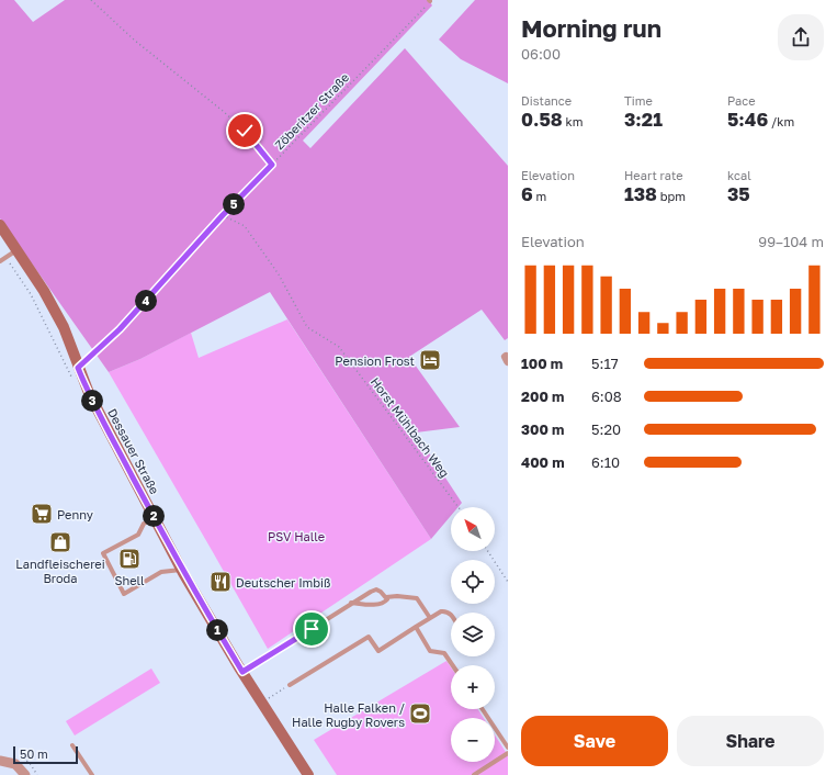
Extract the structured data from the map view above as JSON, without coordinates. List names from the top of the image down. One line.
{"streets":{"main road":["Dessauer Straße"],"path":["Zöberitzer Straße","Horst Mühlbach Weg"]},"crossings":[["Zöberitzer Straße","Horst Mühlbach Weg"],["Zöberitzer Straße","Dessauer Straße"]],"parks":["PSV Halle"],"places":{"hotel":["Pension Frost"],"supermarket":["Penny"],"shop":["Landfleischerei Broda"],"fuel station":["Shell"],"restaurant":["Deutscher Imbiß"],"sports":["Halle Falken / Halle Rugby Rovers"]},"scale_bar":"50 m","north":"top left","page":{"heading":["Morning run","06:00"],"stats":[["Distance","0.58 km"],["Time","3:21"],["Pace","5:46 /km"],["Elevation","6 m"],["Heart rate","138 bpm"],["kcal","35"]],"pins":["5","4","3","2","1"],"chart":["Elevation","99–104 m"],"list":[{"name":"100 m","note":"5:17"},{"name":"200 m","note":"6:08"},{"name":"300 m","note":"5:20"},{"name":"400 m","note":"6:10"}],"map_buttons":["+","−"],"buttons":["Save","Share"],"scale":"50 m"}}
